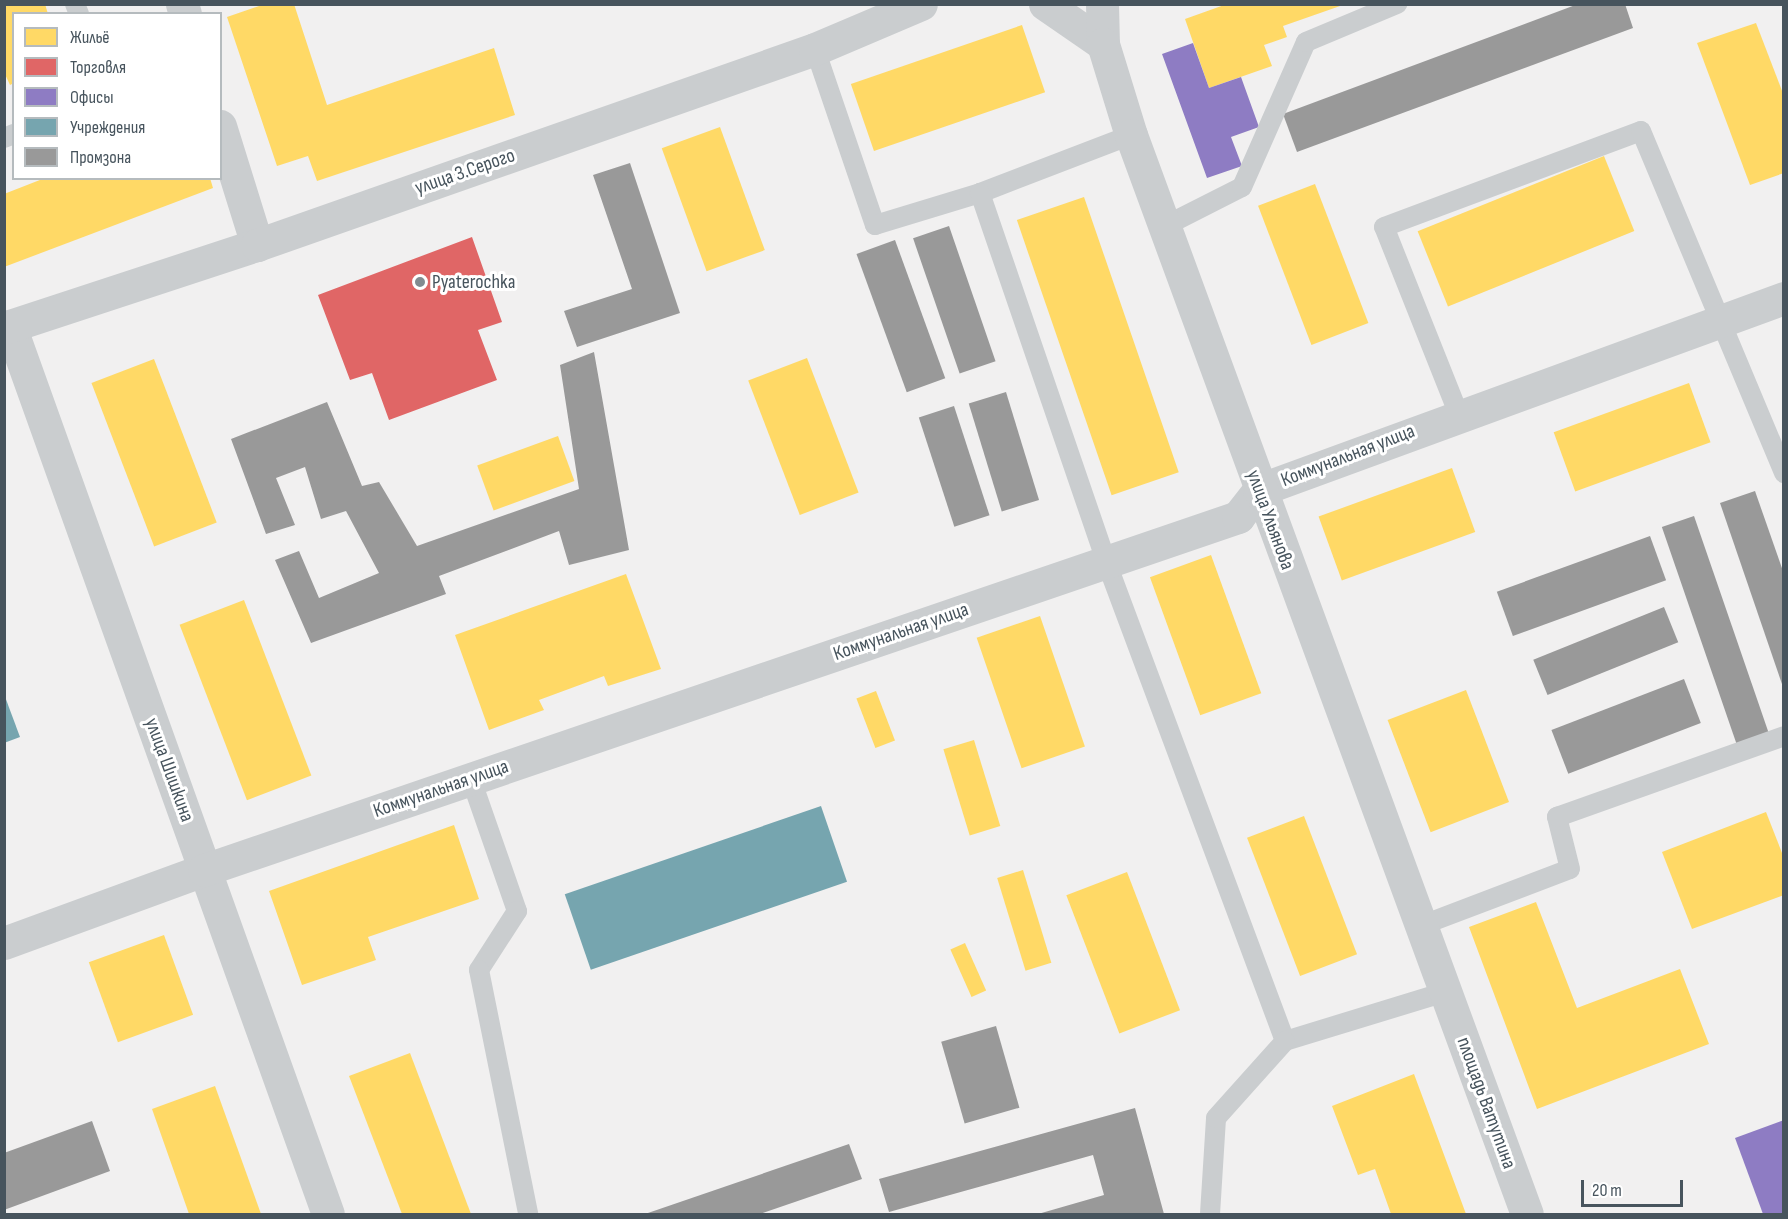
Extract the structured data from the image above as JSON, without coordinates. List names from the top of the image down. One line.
{"streets":{"street":["улица З.Серого","Коммунальная улица","улица Ульянова","улица Шишкина","площадь Ватутина"]},"crossings":[["улица З.Серого","улица Шишкина"],["Коммунальная улица","улица Ульянова"],["Коммунальная улица","улица Шишкина"],["улица Ульянова","площадь Ватутина"]],"places":["Pyaterochka"],"legend":["Жильё","Торговля","Офисы","Учреждения","Промзона"],"scale_bar":"20 m"}
